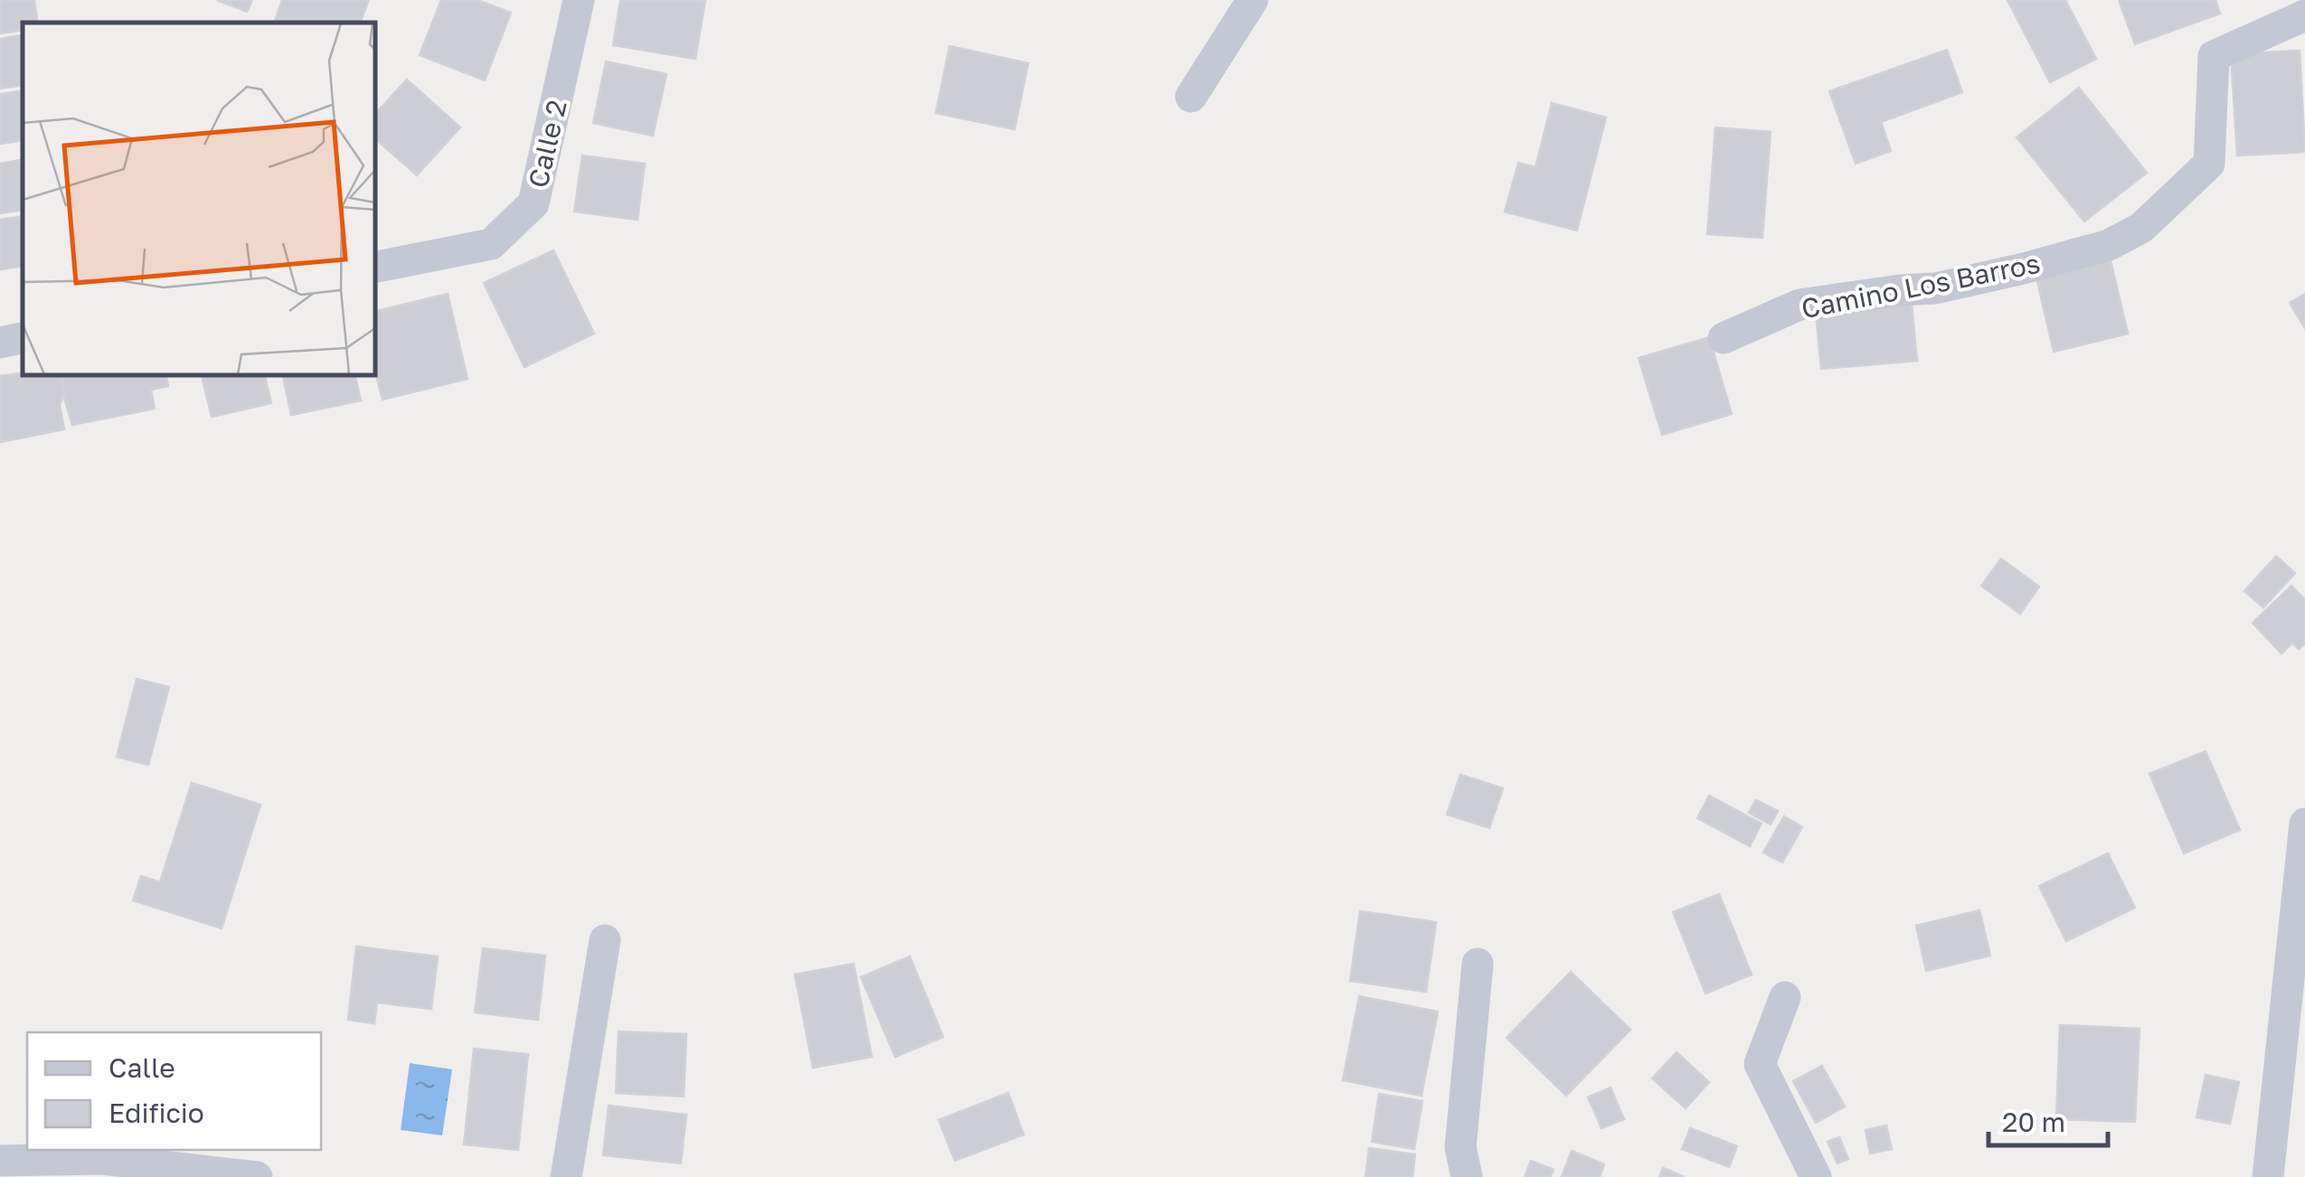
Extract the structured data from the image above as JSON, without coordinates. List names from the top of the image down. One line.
{"streets":{"street":["Calle 2","Camino Los Barros"]},"legend":["Calle","Edificio"],"scale_bar":"20 m"}
